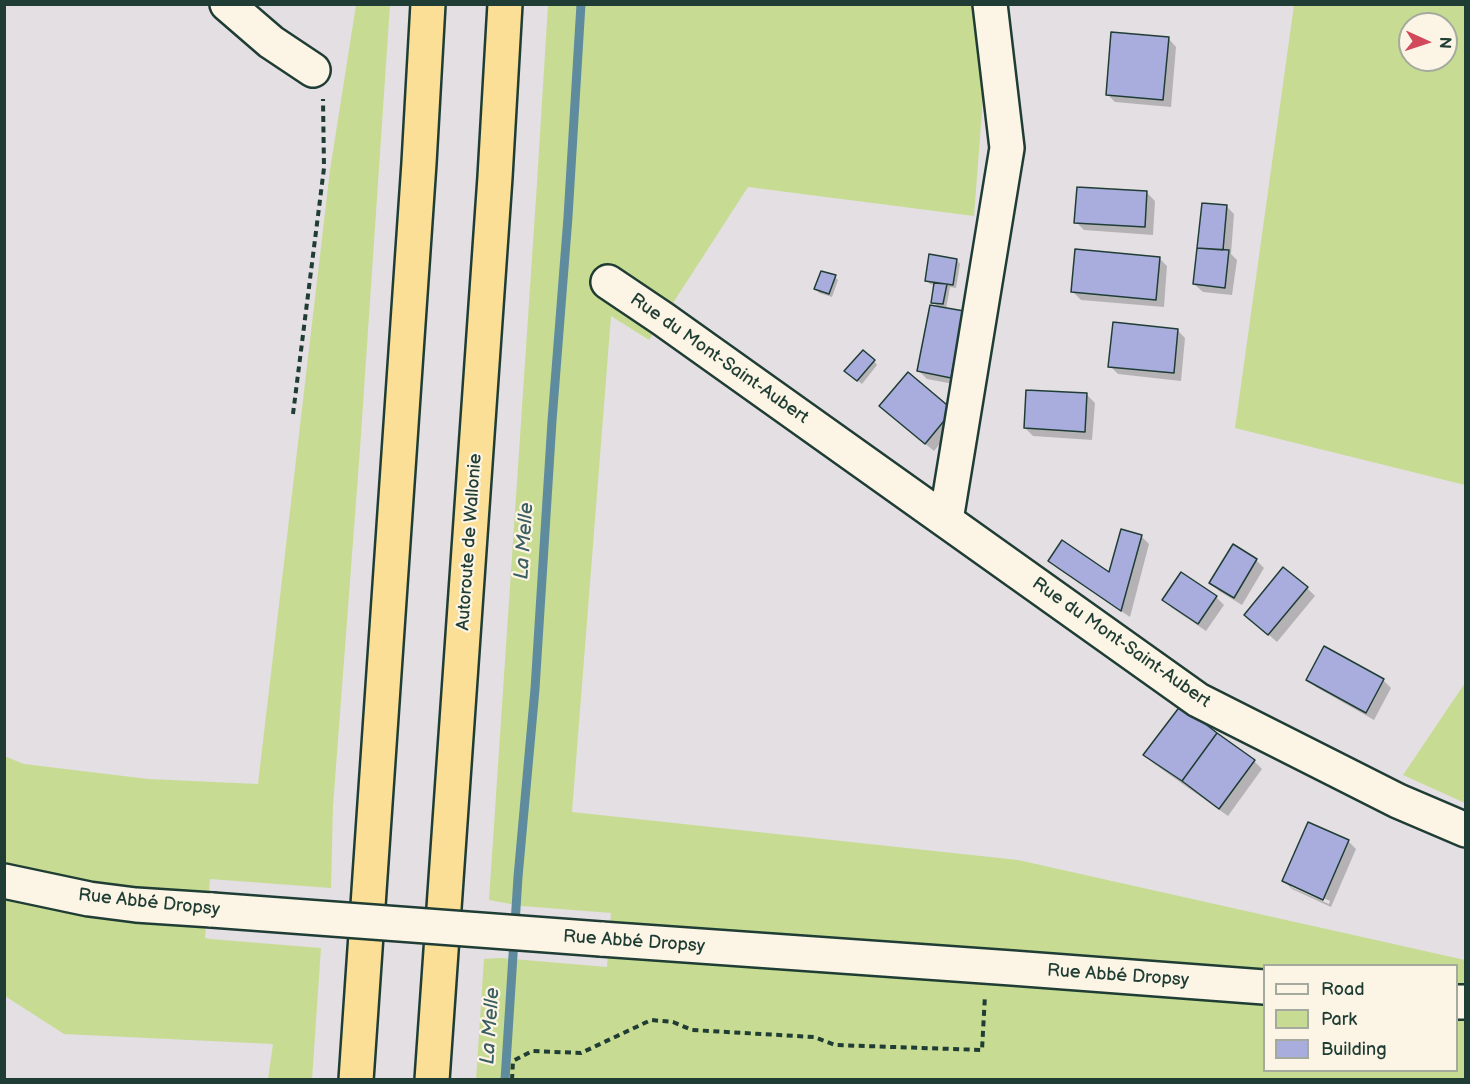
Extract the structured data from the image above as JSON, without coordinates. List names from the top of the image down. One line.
{"streets":{"highway":["Autoroute de Wallonie"],"street":["Rue du Mont-Saint-Aubert","Rue Abbé Dropsy"]},"water":["La Melle"],"legend":["Road","Park","Building"],"north":"right"}
